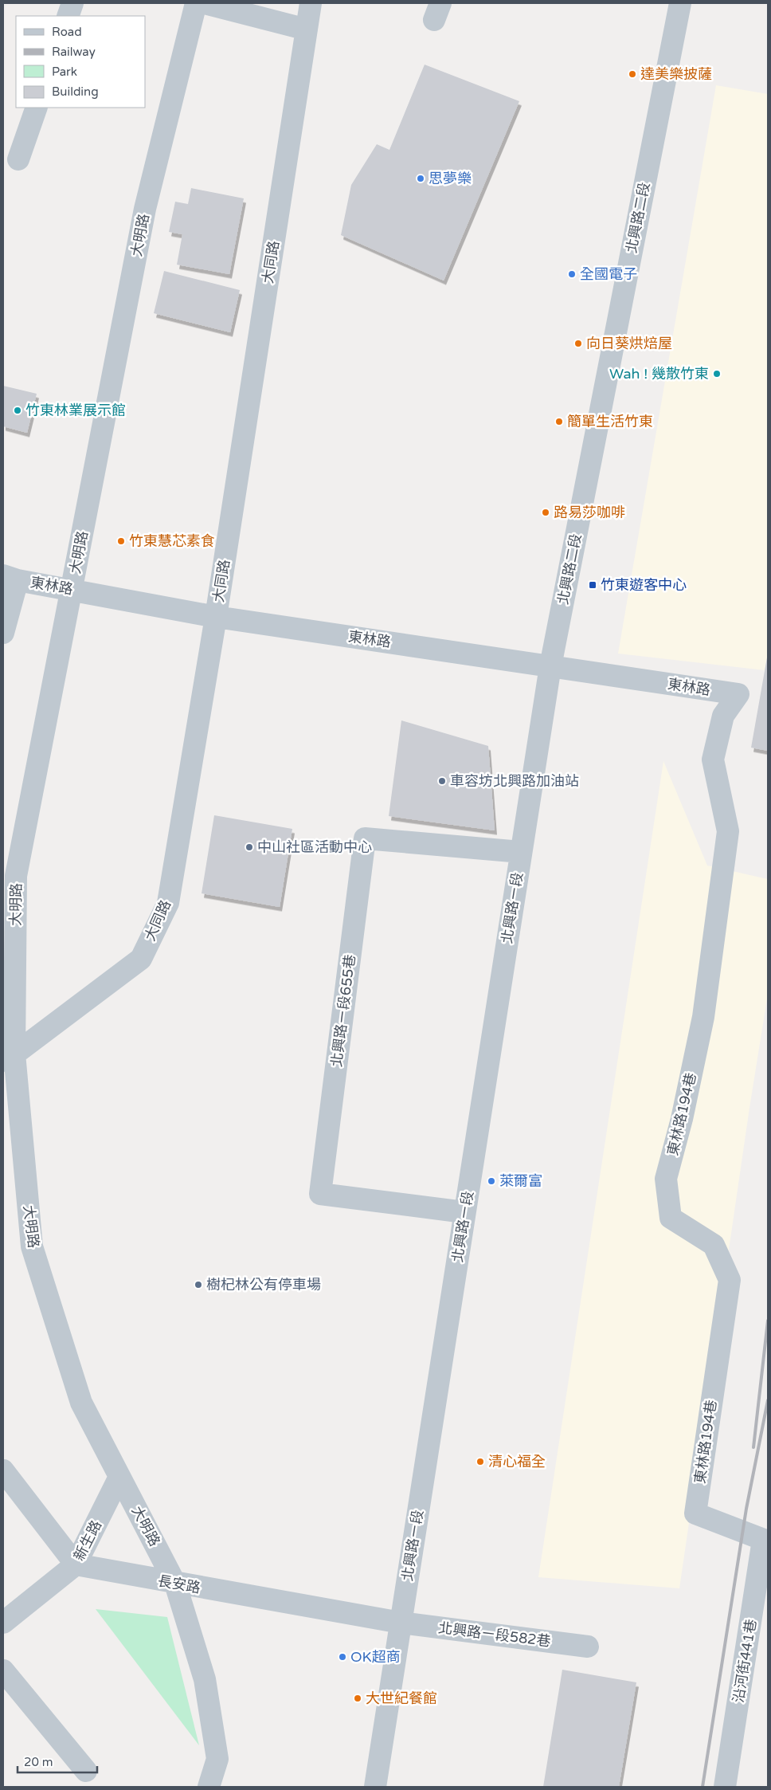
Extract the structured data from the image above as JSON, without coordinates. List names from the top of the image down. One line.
{"streets":{"street":["北興路二段","大明路","大同路","東林路","北興路ㄧ段","北興路ㄧ段655巷","東林路194巷","新生路","長安路","北興路ㄧ段582巷","沿河街441巷"]},"crossings":[["北興路二段","東林路"],["北興路二段","北興路ㄧ段"],["大明路","大同路"],["大明路","東林路"],["大明路","新生路"],["大明路","長安路"],["大同路","東林路"],["東林路","北興路ㄧ段"],["東林路","東林路194巷"],["北興路ㄧ段","北興路ㄧ段655巷"],["北興路ㄧ段","長安路"],["北興路ㄧ段","北興路ㄧ段582巷"],["東林路194巷","沿河街441巷"],["新生路","長安路"],["長安路","北興路ㄧ段582巷"]],"places":{"other":["達美樂披薩","思夢樂","全國電子","向日葵烘焙屋","Wah ! 幾散竹東","竹東林業展示館","簡單生活竹東","路易莎咖啡","竹東慧芯素食","車容坊北興路加油站","中山社區活動中心","萊爾富","樹杞林公有停車場","清心福全","OK超商","大世紀餐館"],"transit":["竹東遊客中心"]},"legend":["Road","Railway","Park","Building"],"scale_bar":"20 m"}
